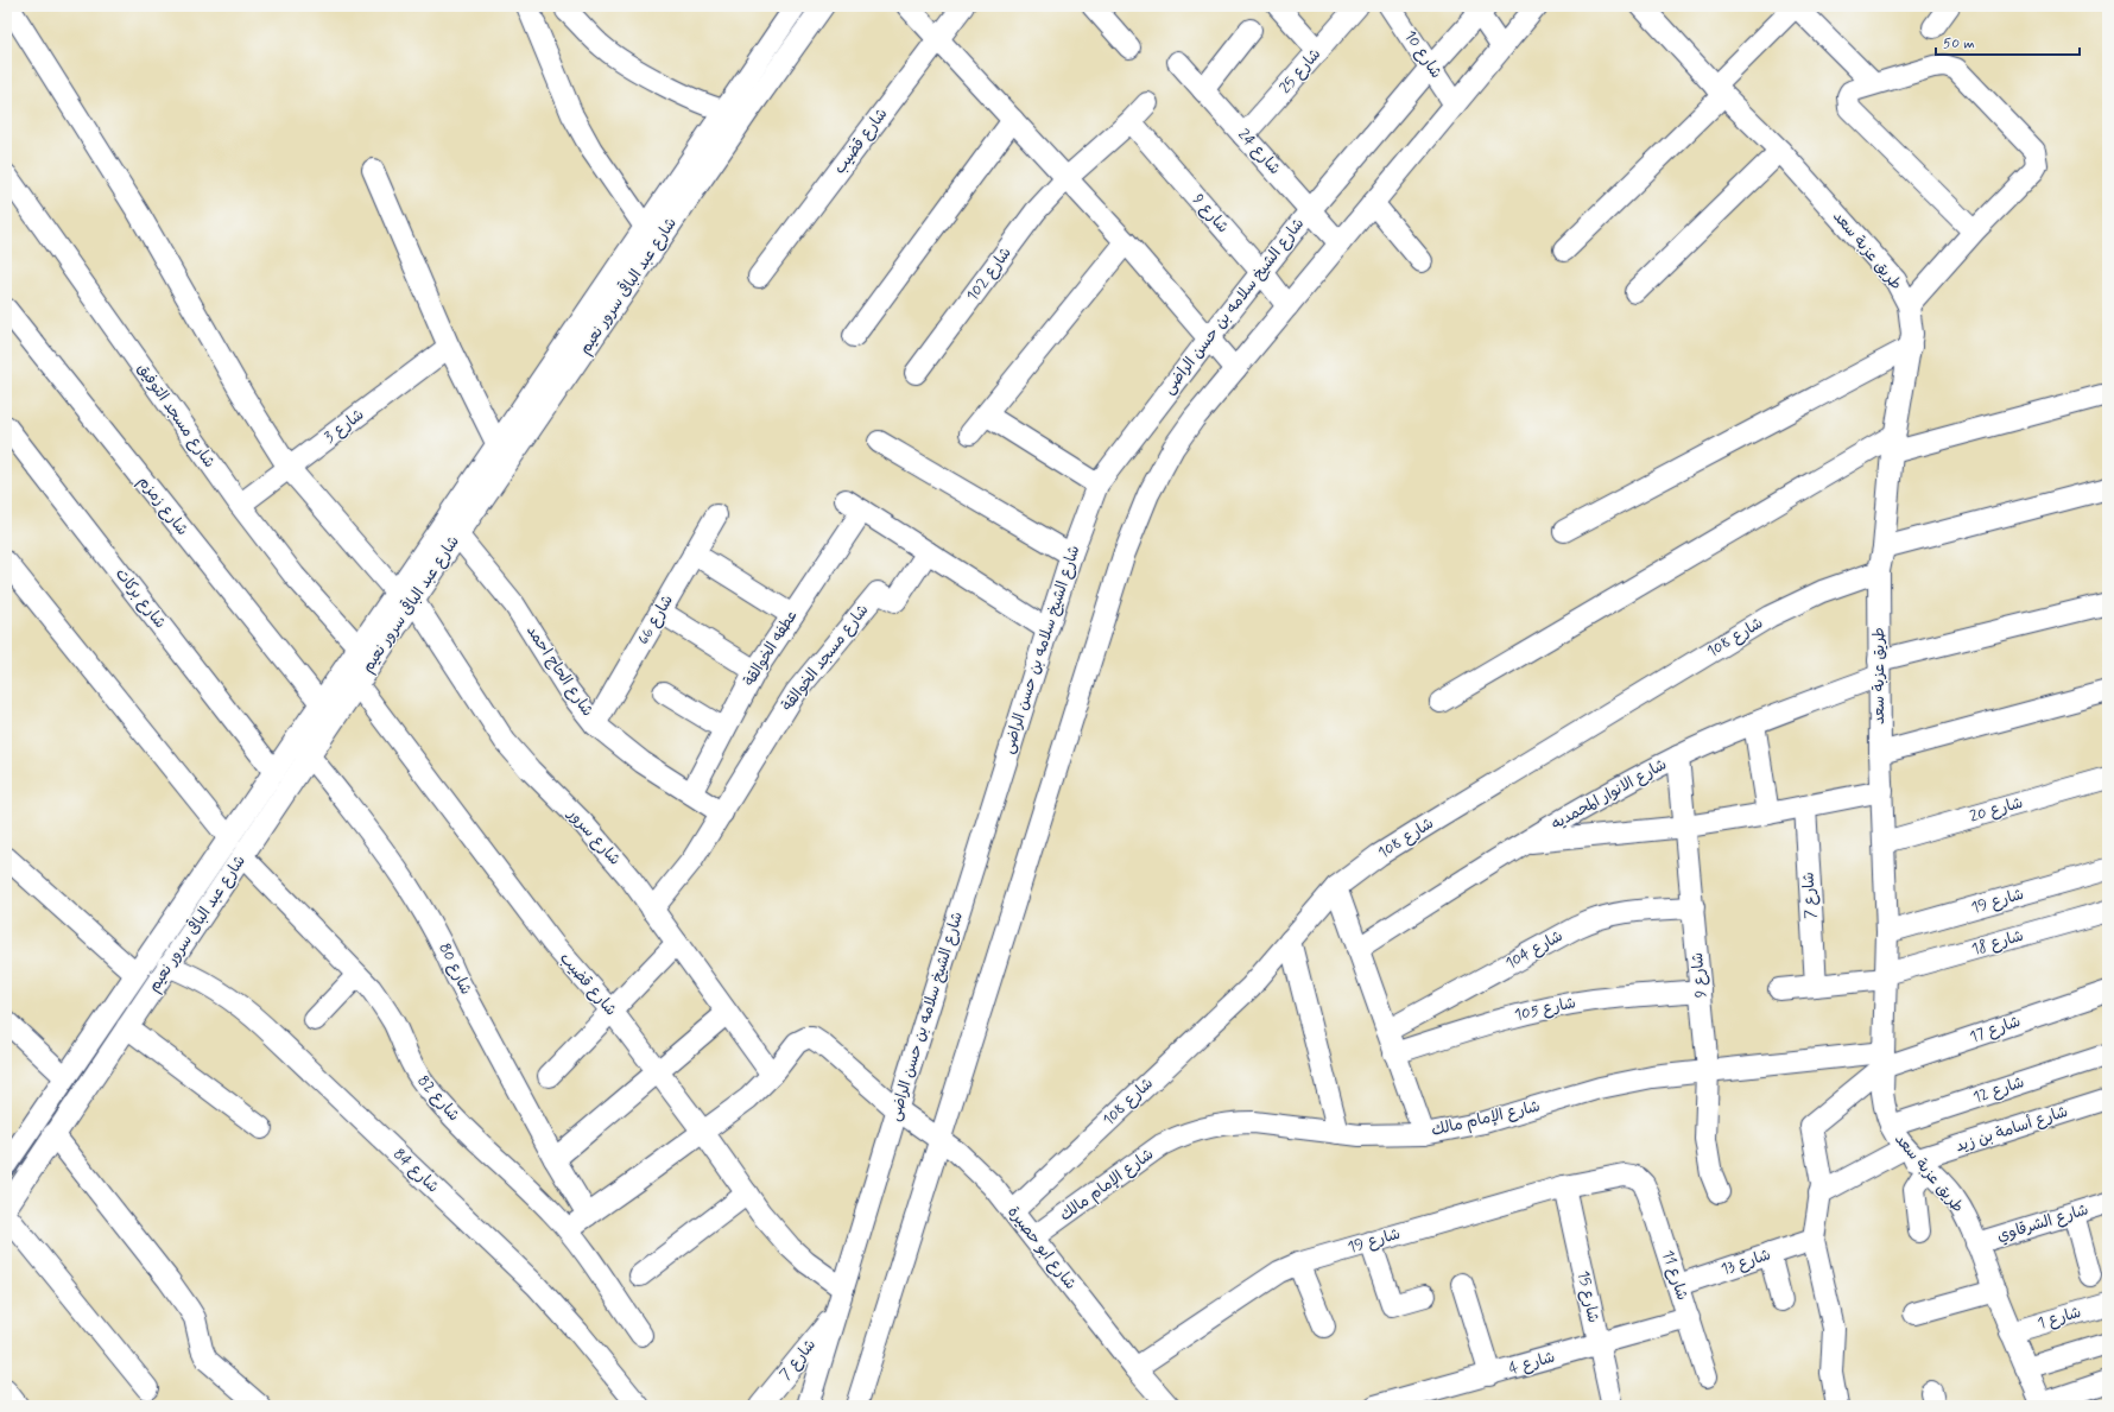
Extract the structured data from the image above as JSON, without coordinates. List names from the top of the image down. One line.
{"streets":{"street":["شارع 10","شارع 25","شارع قضيب","شارع 24","شارع 9","طريق عزبة سعد","شارع 102","شارع عبد الباقى سرور نعيم","شارع الشيخ سلامه بن حسن الراضى","شارع مسجد التوفيق","شارع 3","شارع زمزم","شارع بركات","شارع 66","شارع 108","عطفه الخوالقة","شارع مسجد الخوالقة","شارع الحاج احمد","شارع الانوار المحمديه","شارع 20","شارع سرور","شارع 7","شارع 19","شارع 18","شارع 104","شارع 80","شارع 105","شارع 17","شارع 12","شارع 82","شارع الإمام مالك","شارع أسامة بن زيد","شارع 84","شارع الشرقاوي","شارع ابو حصيرة","شارع 13","شارع 11","شارع 15","شارع 1","شارع 4"]},"crossings":[["شارع 10","شارع الشيخ سلامه بن حسن الراضى"],["شارع 25","شارع 24"],["شارع قضيب","شارع عبد الباقى سرور نعيم"],["شارع قضيب","شارع الشيخ سلامه بن حسن الراضى"],["شارع 24","شارع الشيخ سلامه بن حسن الراضى"],["شارع 9","شارع 102"],["شارع 9","شارع الشيخ سلامه بن حسن الراضى"],["شارع 9","شارع الانوار المحمديه"],["شارع 9","شارع 104"],["شارع 9","شارع 105"],["شارع 9","شارع الإمام مالك"],["طريق عزبة سعد","شارع 108"],["طريق عزبة سعد","شارع الانوار المحمديه"],["طريق عزبة سعد","شارع 20"],["طريق عزبة سعد","شارع 19"],["طريق عزبة سعد","شارع 18"],["طريق عزبة سعد","شارع 17"],["طريق عزبة سعد","شارع 12"],["طريق عزبة سعد","شارع الإمام مالك"],["طريق عزبة سعد","شارع أسامة بن زيد"],["طريق عزبة سعد","شارع الشرقاوي"],["طريق عزبة سعد","شارع 1"],["شارع عبد الباقى سرور نعيم","شارع مسجد التوفيق"],["شارع عبد الباقى سرور نعيم","شارع زمزم"],["شارع عبد الباقى سرور نعيم","شارع بركات"],["شارع عبد الباقى سرور نعيم","شارع الحاج احمد"],["شارع عبد الباقى سرور نعيم","شارع سرور"],["شارع عبد الباقى سرور نعيم","شارع 80"],["شارع عبد الباقى سرور نعيم","شارع 82"],["شارع عبد الباقى سرور نعيم","شارع 84"],["شارع الشيخ سلامه بن حسن الراضى","شارع 7"],["شارع الشيخ سلامه بن حسن الراضى","شارع ابو حصيرة"],["شارع مسجد التوفيق","شارع 3"],["شارع 66","شارع الحاج احمد"],["شارع 108","شارع ابو حصيرة"],["عطفه الخوالقة","شارع مسجد الخوالقة"],["عطفه الخوالقة","شارع الحاج احمد"],["شارع مسجد الخوالقة","شارع الحاج احمد"],["شارع مسجد الخوالقة","شارع سرور"],["شارع سرور","شارع ابو حصيرة"],["شارع 7","شارع 18"],["شارع 19","شارع ابو حصيرة"],["شارع 19","شارع 11"],["شارع 19","شارع 15"],["شارع 17","شارع الإمام مالك"],["شارع الإمام مالك","شارع ابو حصيرة"],["شارع 13","شارع 11"],["شارع 11","شارع 4"],["شارع 15","شارع 4"]],"scale_bar":"50 m"}
